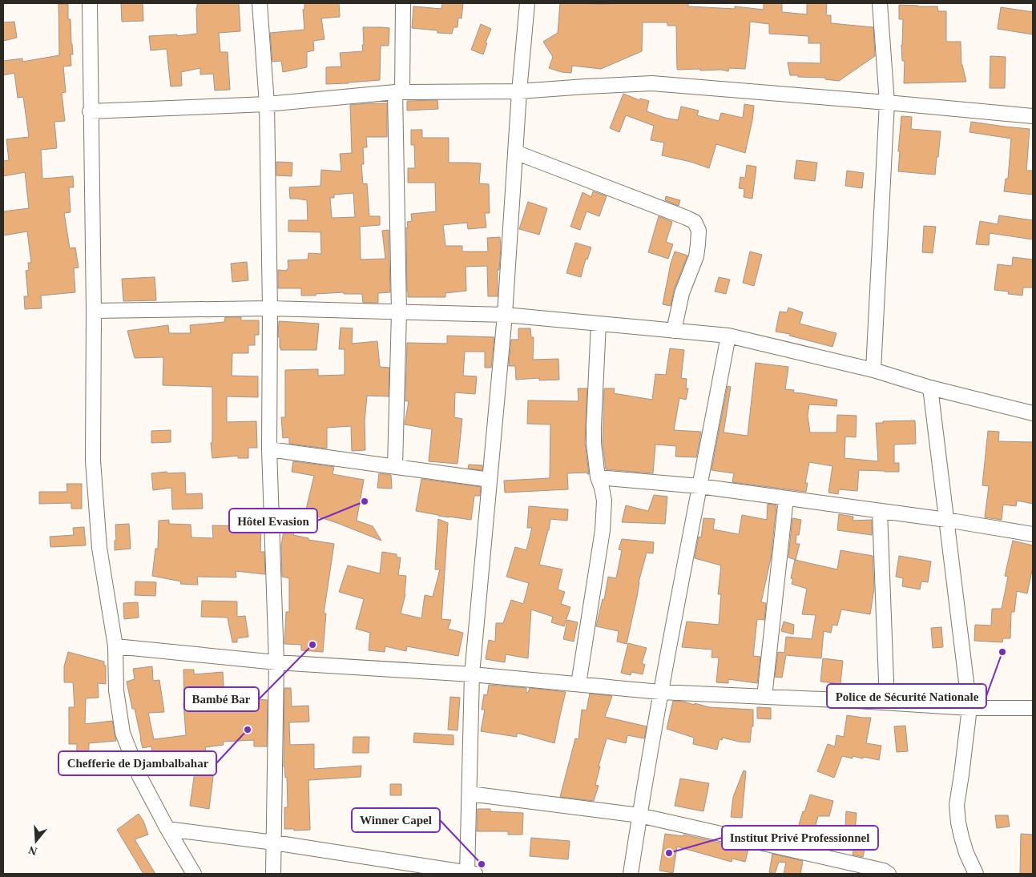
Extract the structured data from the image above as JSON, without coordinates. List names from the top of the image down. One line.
{"places":["Hôtel Evasion","Bambé Bar","Police de Sécurité Nationale","Chefferie de Djambalbahar","Institut Privé Professionnel","Winner Capel"],"north":"bottom"}
